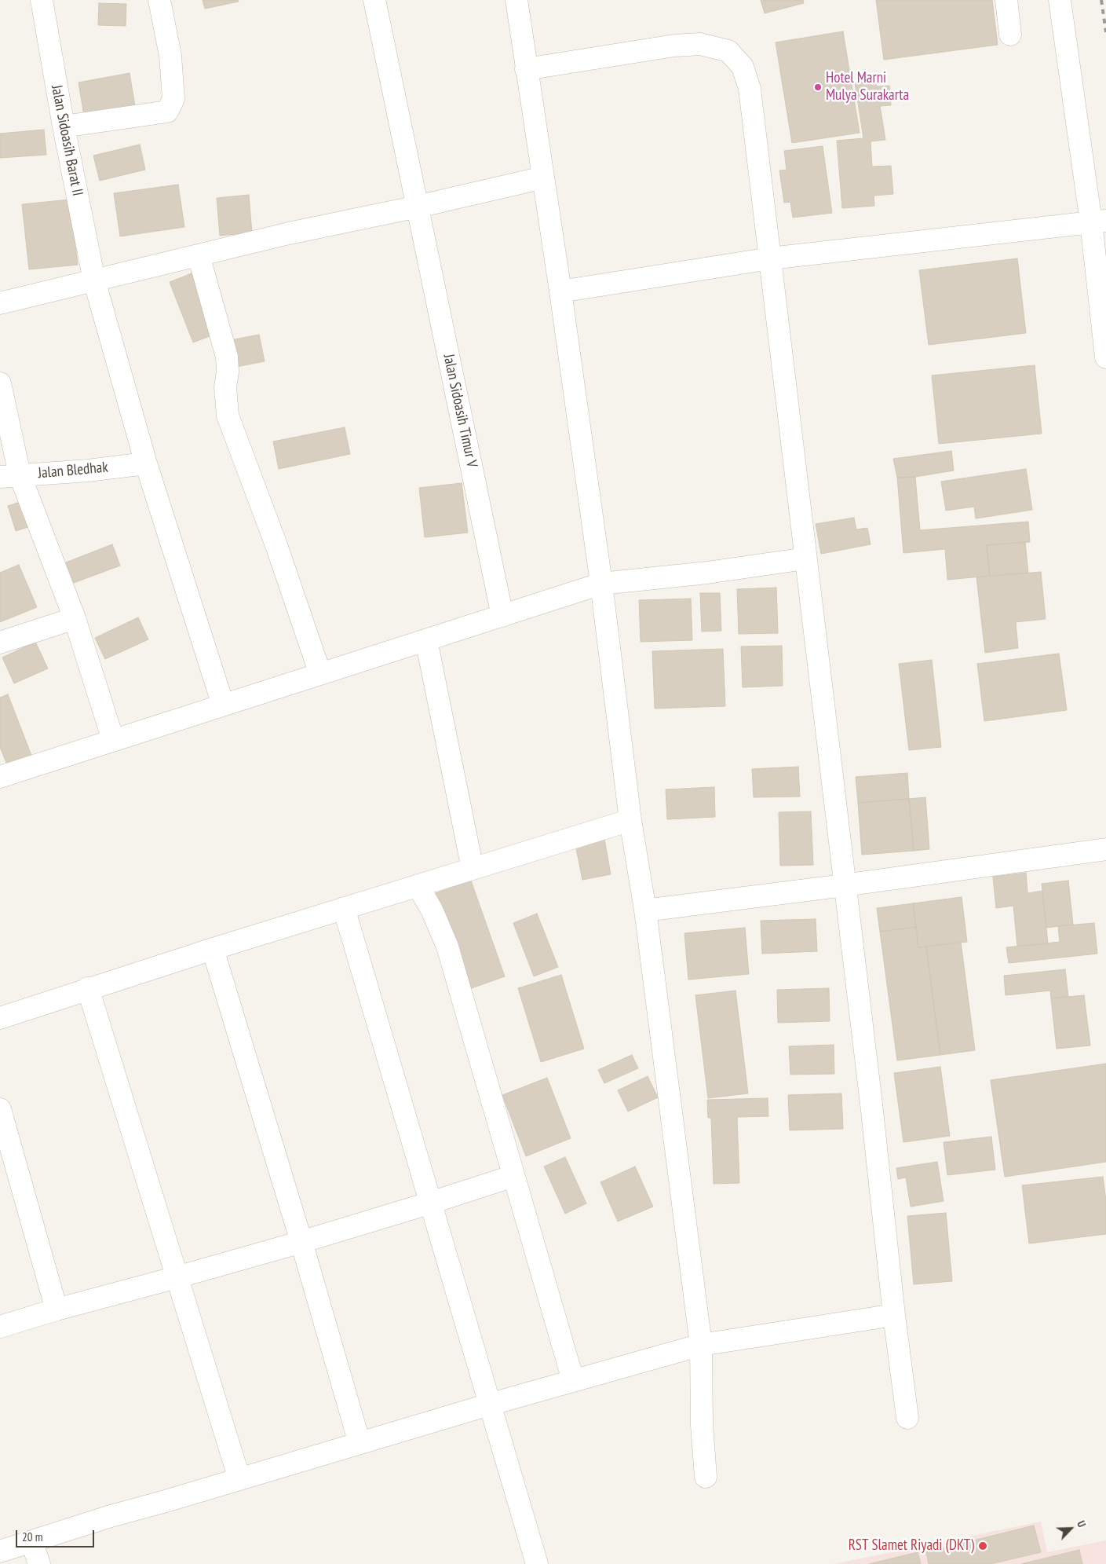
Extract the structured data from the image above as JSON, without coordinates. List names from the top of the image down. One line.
{"streets":{"street":["Jalan Sidoasih Barat II","Jalan Sidoasih Timur V","Jalan Bledhak"]},"crossings":[["Jalan Sidoasih Barat II","Jalan Bledhak"]],"places":["Hotel Marni Mulya Surakarta","RST Slamet Riyadi (DKT)"],"scale_bar":"20 m","north":"top right"}
